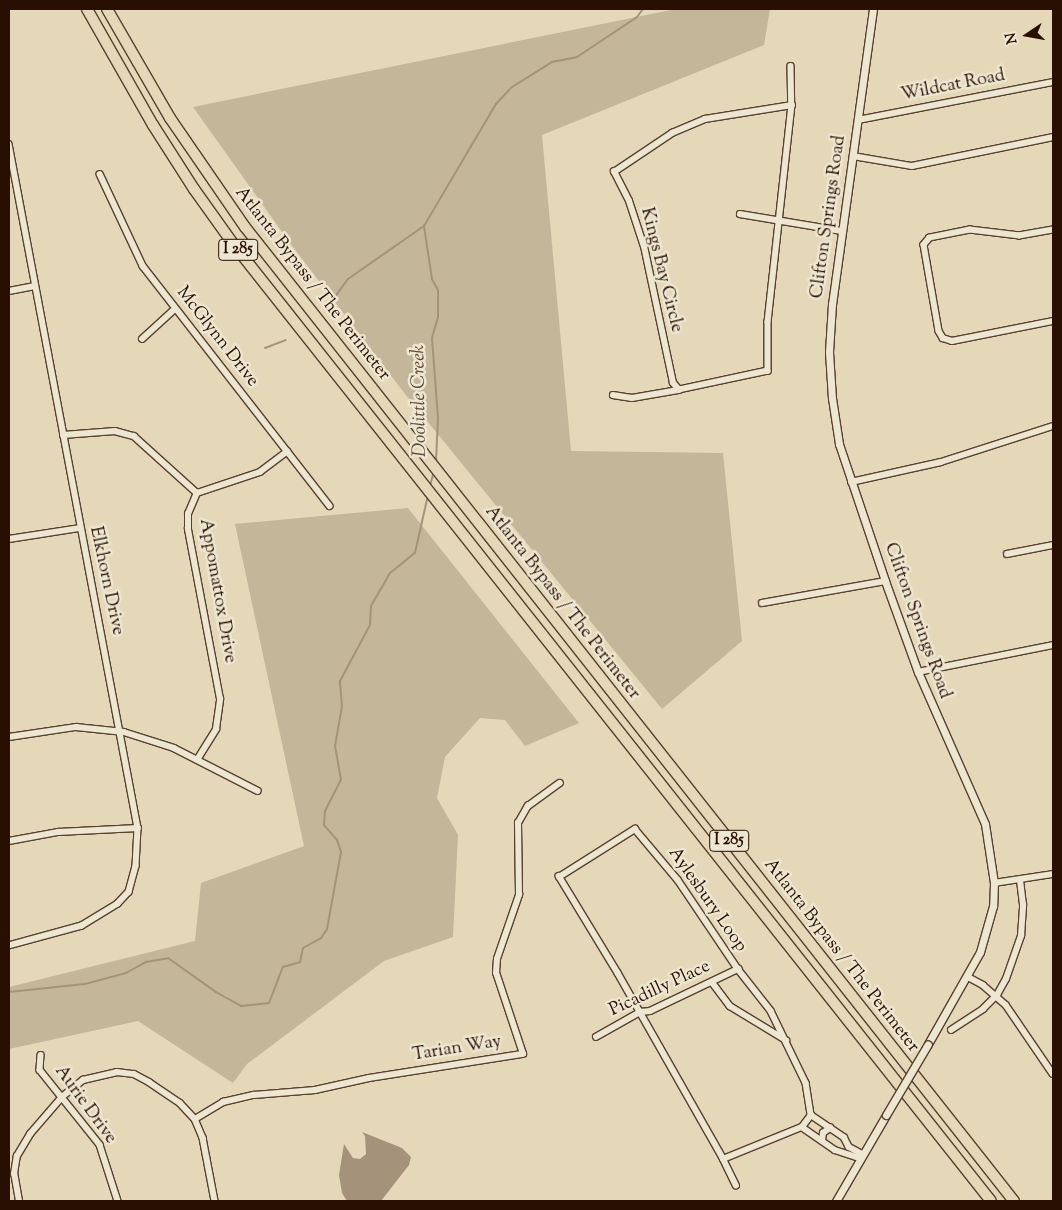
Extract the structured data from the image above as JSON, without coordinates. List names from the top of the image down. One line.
{"streets":{"highway":["I 285","Atlanta Bypass / The Perimeter"],"street":["Wildcat Road","Clifton Springs Road","Kings Bay Circle","McGlynn Drive","Elkhorn Drive","Appomattox Drive","Aylesbury Loop","Picadilly Place","Tarian Way","Aurie Drive"]},"crossings":[["Wildcat Road","Clifton Springs Road"],["Aylesbury Loop","Picadilly Place"]],"water":["Doolittle Creek"],"north":"left"}
